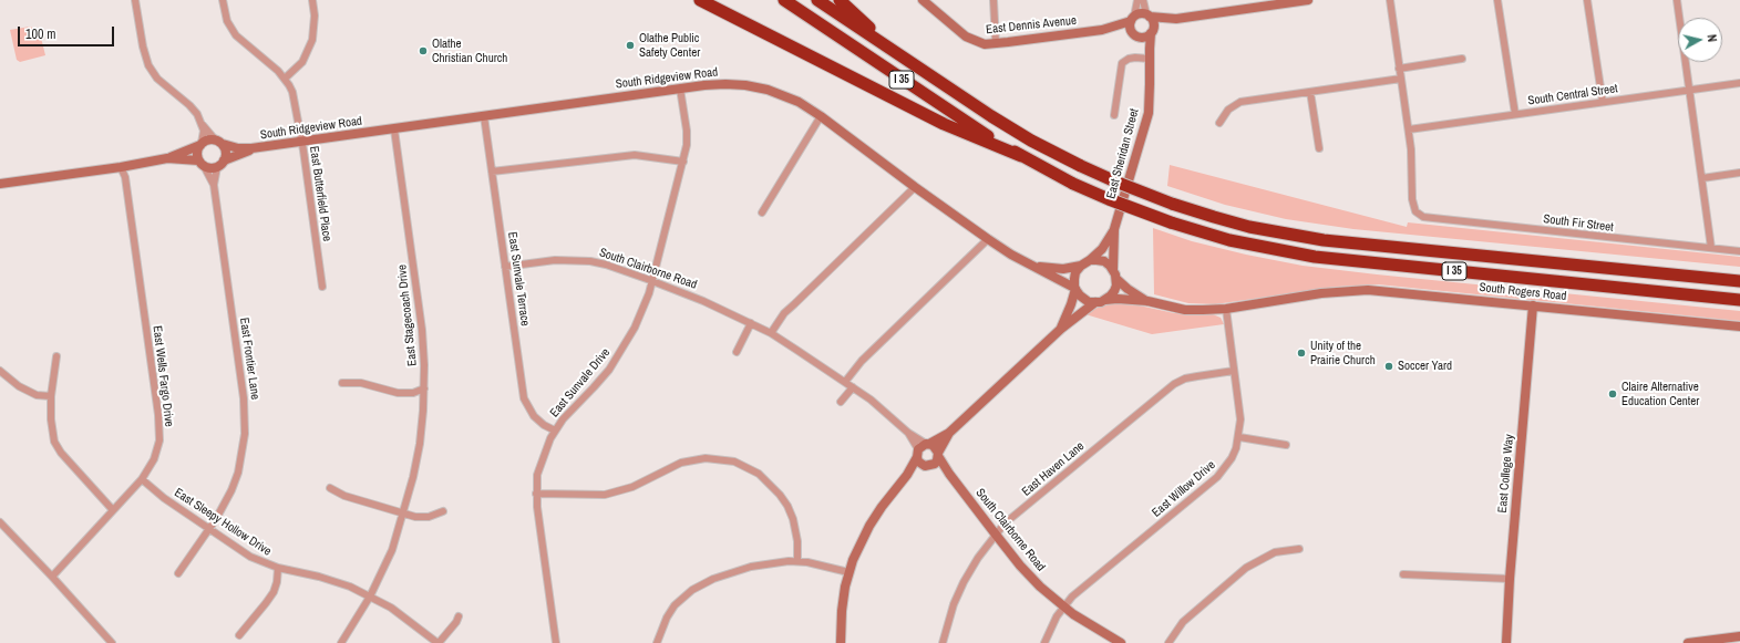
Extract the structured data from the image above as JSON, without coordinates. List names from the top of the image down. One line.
{"streets":{"highway":["I 35"],"main road":["East Dennis Avenue","South Ridgeview Road","East Sheridan Street","South Clairborne Road","South Rogers Road","East College Way"],"street":["South Central Street","East Butterfield Place","South Fir Street","East Sunvale Terrace","East Stagecoach Drive","East Frontier Lane","East Wells Fargo Drive","East Sunvale Drive","East Haven Lane","East Willow Drive","East Sleepy Hollow Drive"]},"crossings":[["East Dennis Avenue","East Sheridan Street"],["South Ridgeview Road","East Sheridan Street"],["South Ridgeview Road","East Butterfield Place"],["South Ridgeview Road","East Sunvale Terrace"],["South Ridgeview Road","East Stagecoach Drive"],["South Ridgeview Road","East Sunvale Drive"],["South Central Street","South Fir Street"],["South Clairborne Road","East Sunvale Terrace"],["South Clairborne Road","East Sunvale Drive"],["South Clairborne Road","East Haven Lane"],["South Clairborne Road","East Willow Drive"],["East Sunvale Terrace","East Sunvale Drive"],["South Rogers Road","East College Way"],["South Rogers Road","East Willow Drive"],["East Stagecoach Drive","East Sleepy Hollow Drive"],["East Frontier Lane","East Sleepy Hollow Drive"],["East Wells Fargo Drive","East Sleepy Hollow Drive"],["East Haven Lane","East Willow Drive"]],"places":["Olathe Public Safety Center","Olathe Christian Church","Unity of the Prairie Church","Soccer Yard","Claire Alternative Education Center"],"scale_bar":"100 m","north":"right"}
